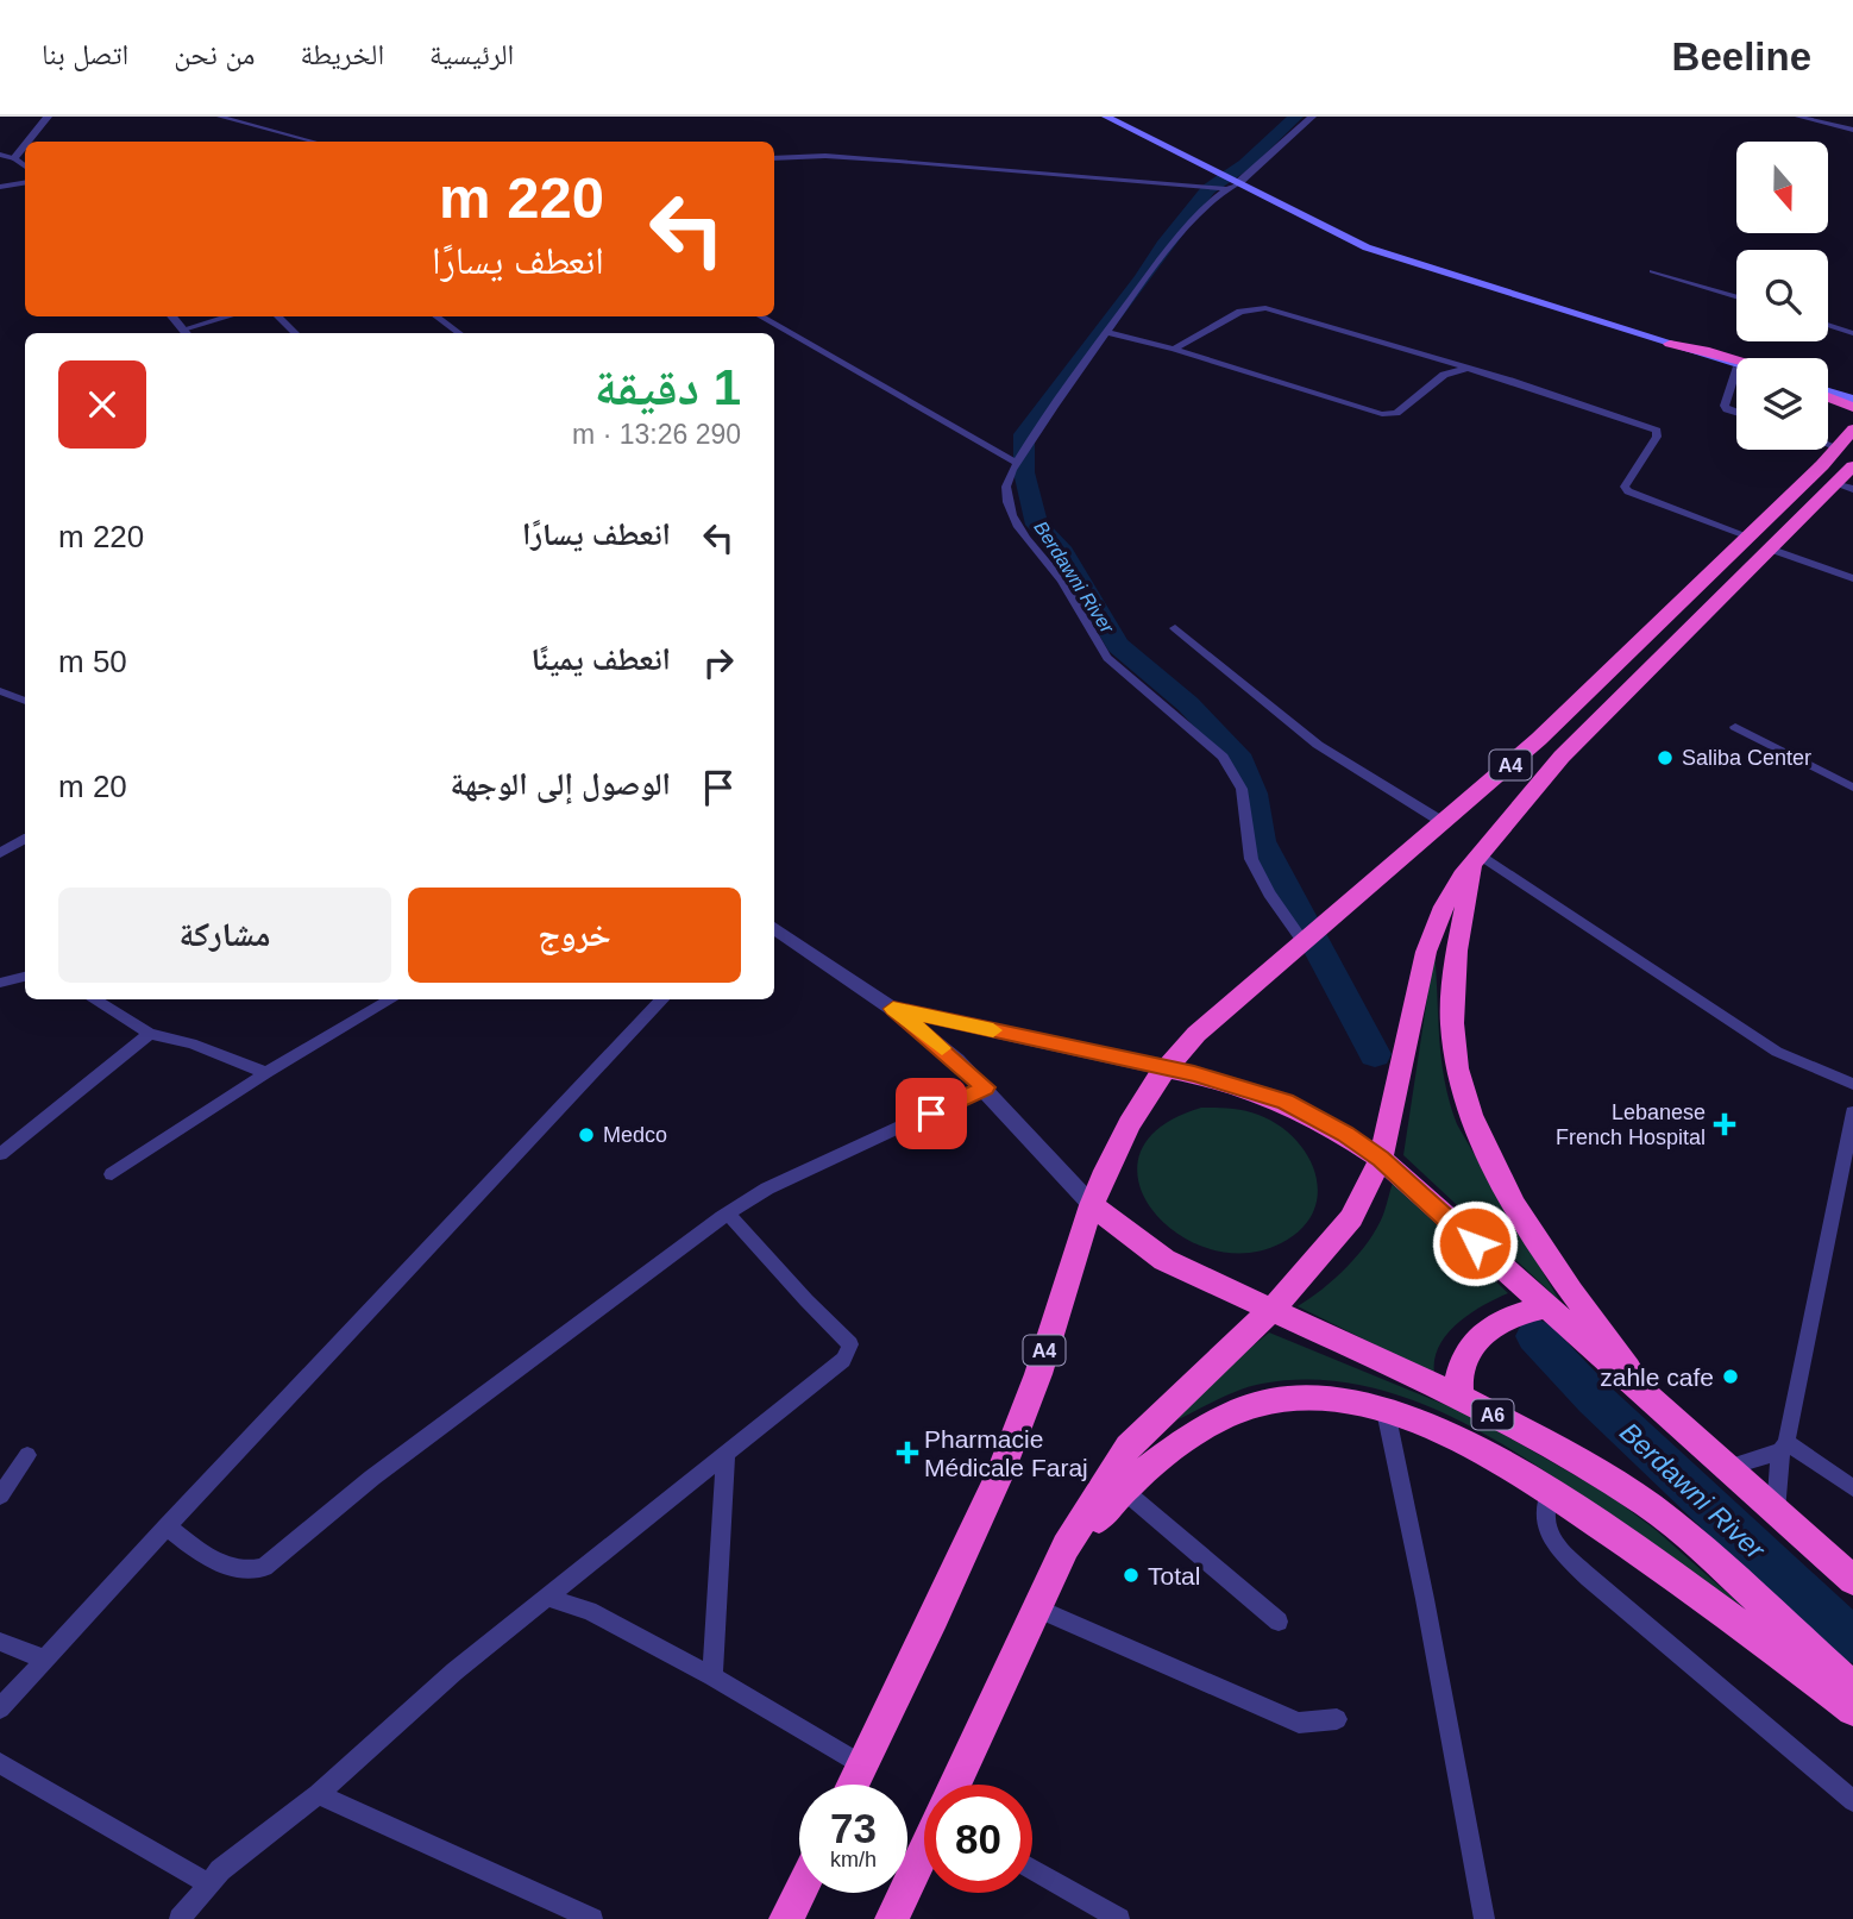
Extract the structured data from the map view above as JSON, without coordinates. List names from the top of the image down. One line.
{"streets":{"highway":["A4","A6"]},"crossings":[["A4","A6"]],"water":["Berdawni River"],"places":{"other":["Saliba Center","Medco","zahle cafe","Total"],"health":["Lebanese French Hospital","Pharmacie Médicale Faraj"]},"north":"bottom","page":{"header":"Beeline","nav":["الرئيسية","الخريطة","من نحن","اتصل بنا"],"turn":["220 m","انعطف يسارًا"],"heading":["1 دقيقة","290 m · 13:26"],"list":[{"name":"انعطف يسارًا","value":"220 m"},{"name":"انعطف يمينًا","value":"50 m"},{"name":"الوصول إلى الوجهة","value":"20 m"}],"buttons":["خروج","مشاركة"],"speed":"73 km/h","limit":"80"}}
